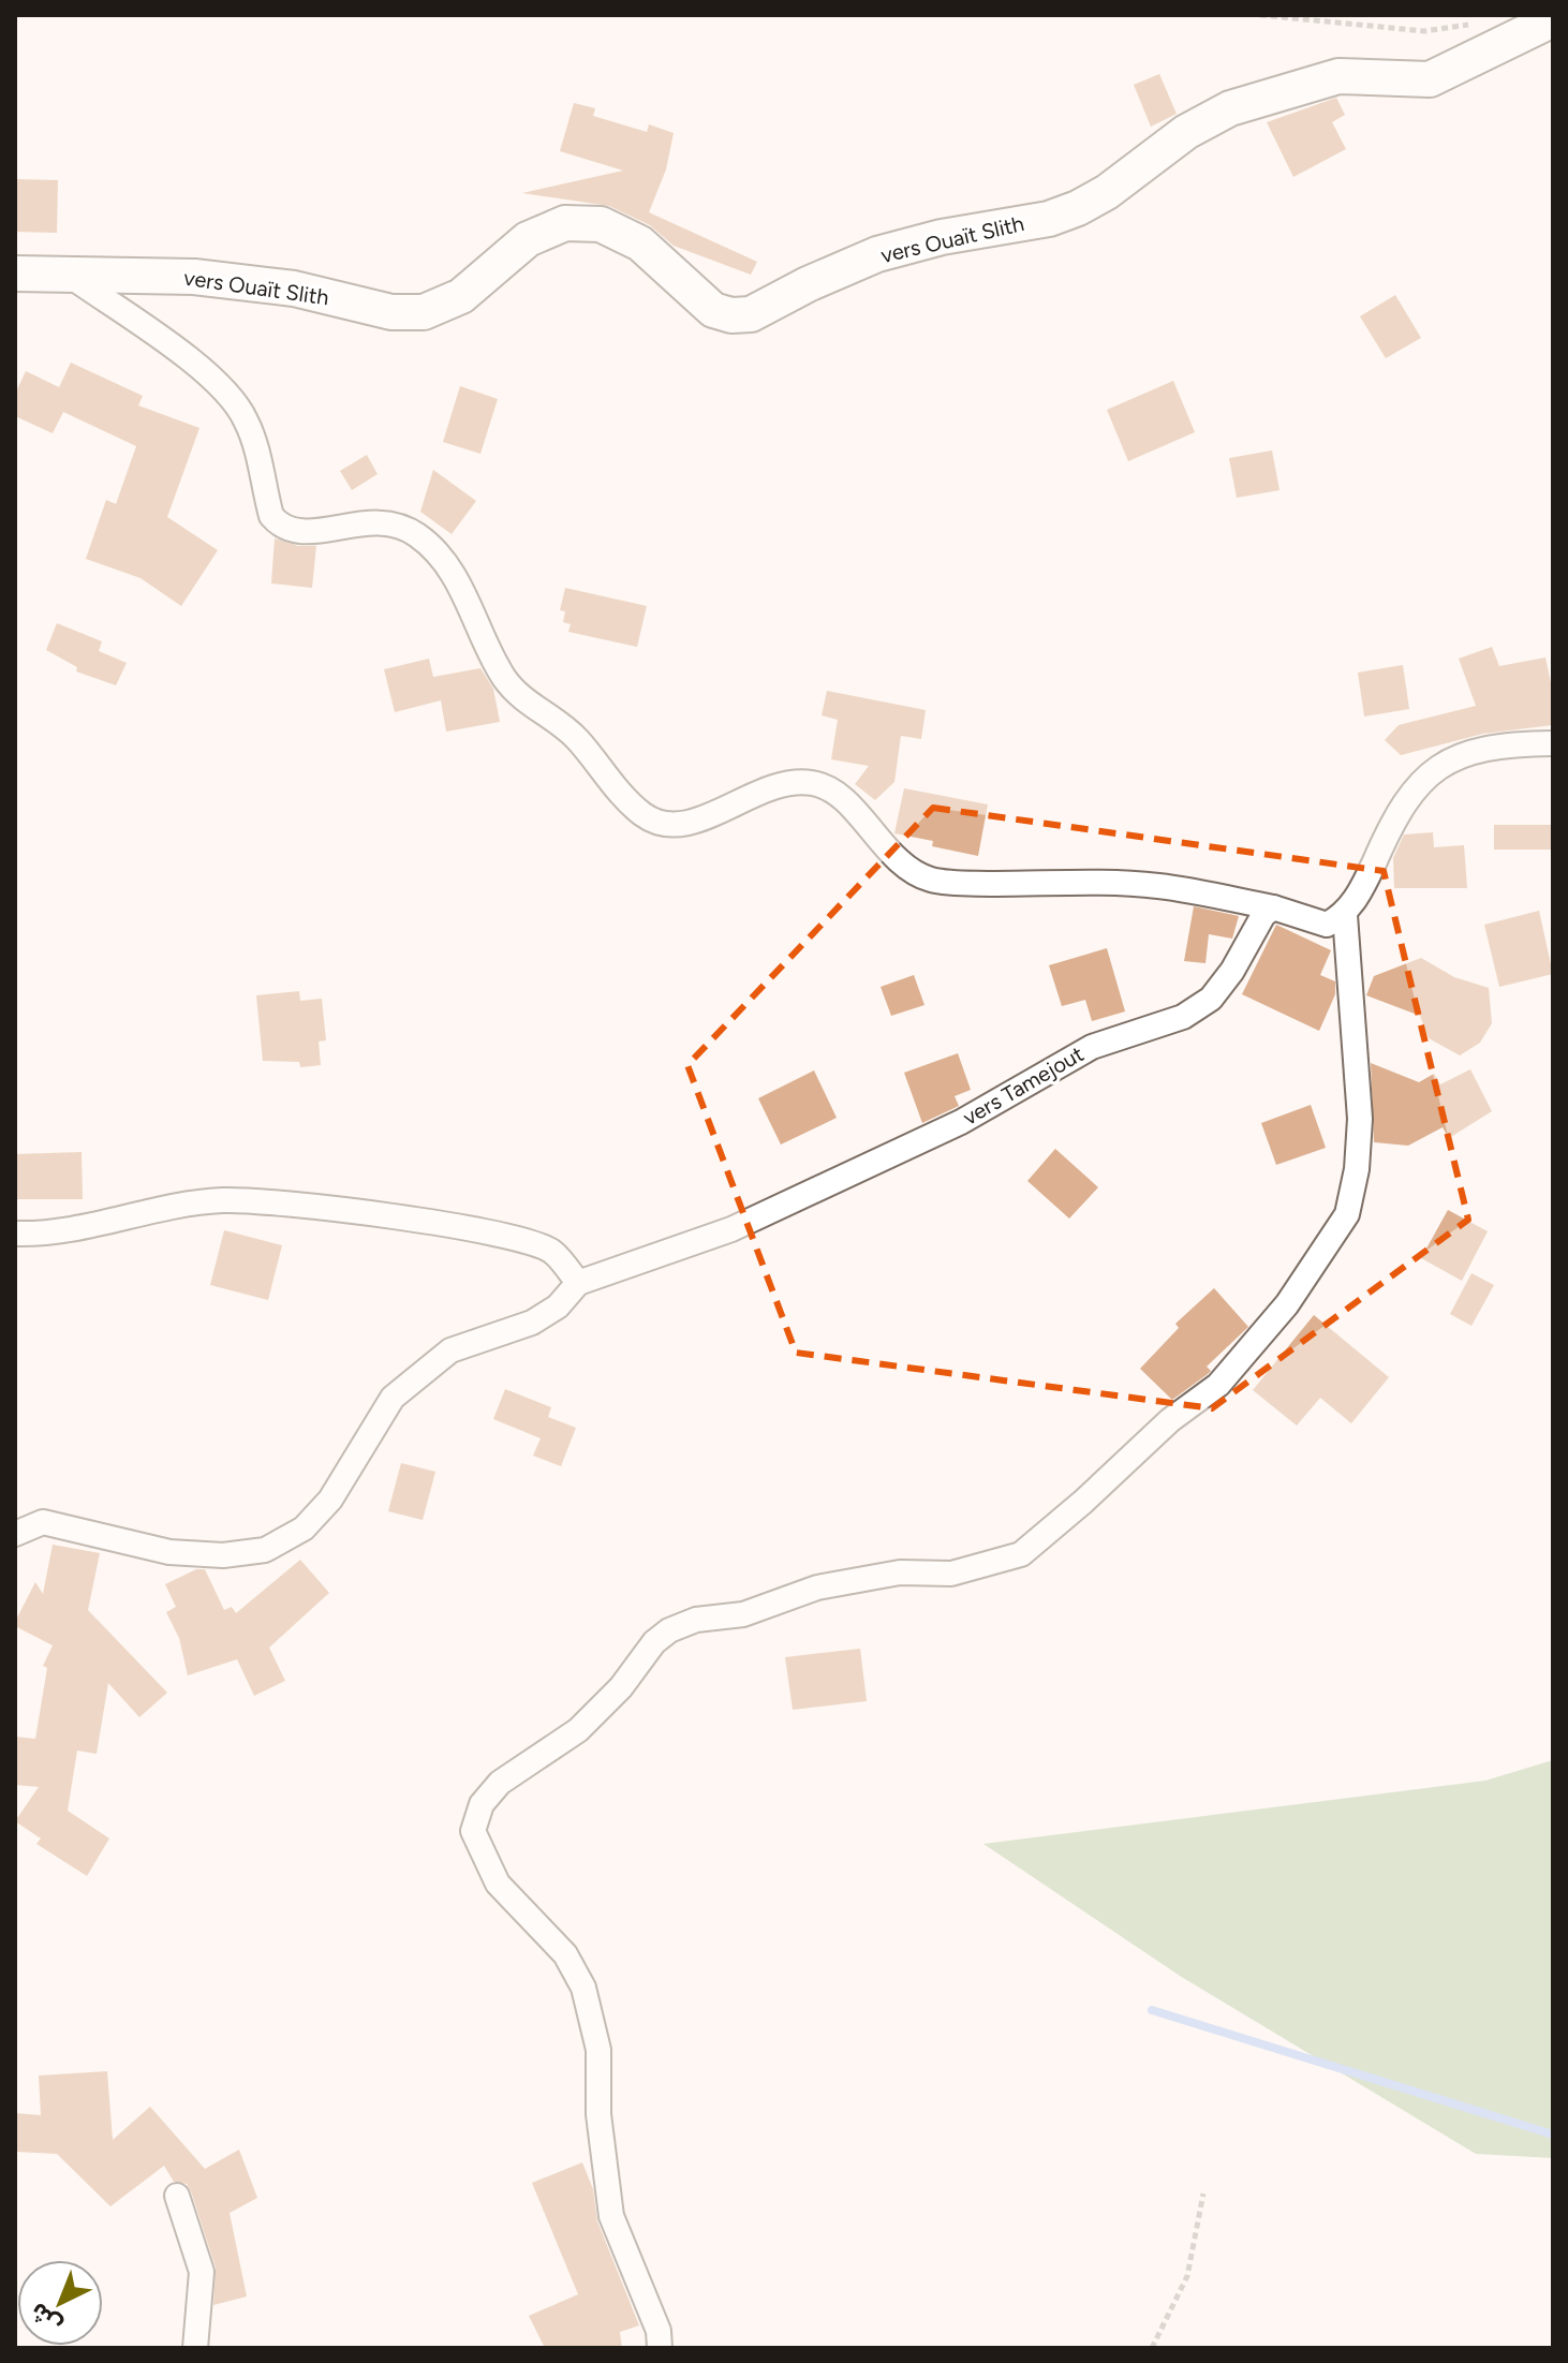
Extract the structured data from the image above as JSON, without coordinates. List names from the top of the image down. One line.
{"streets":{"street":["vers Ouaït Slith","vers Tamejout"]},"north":"bottom left"}
